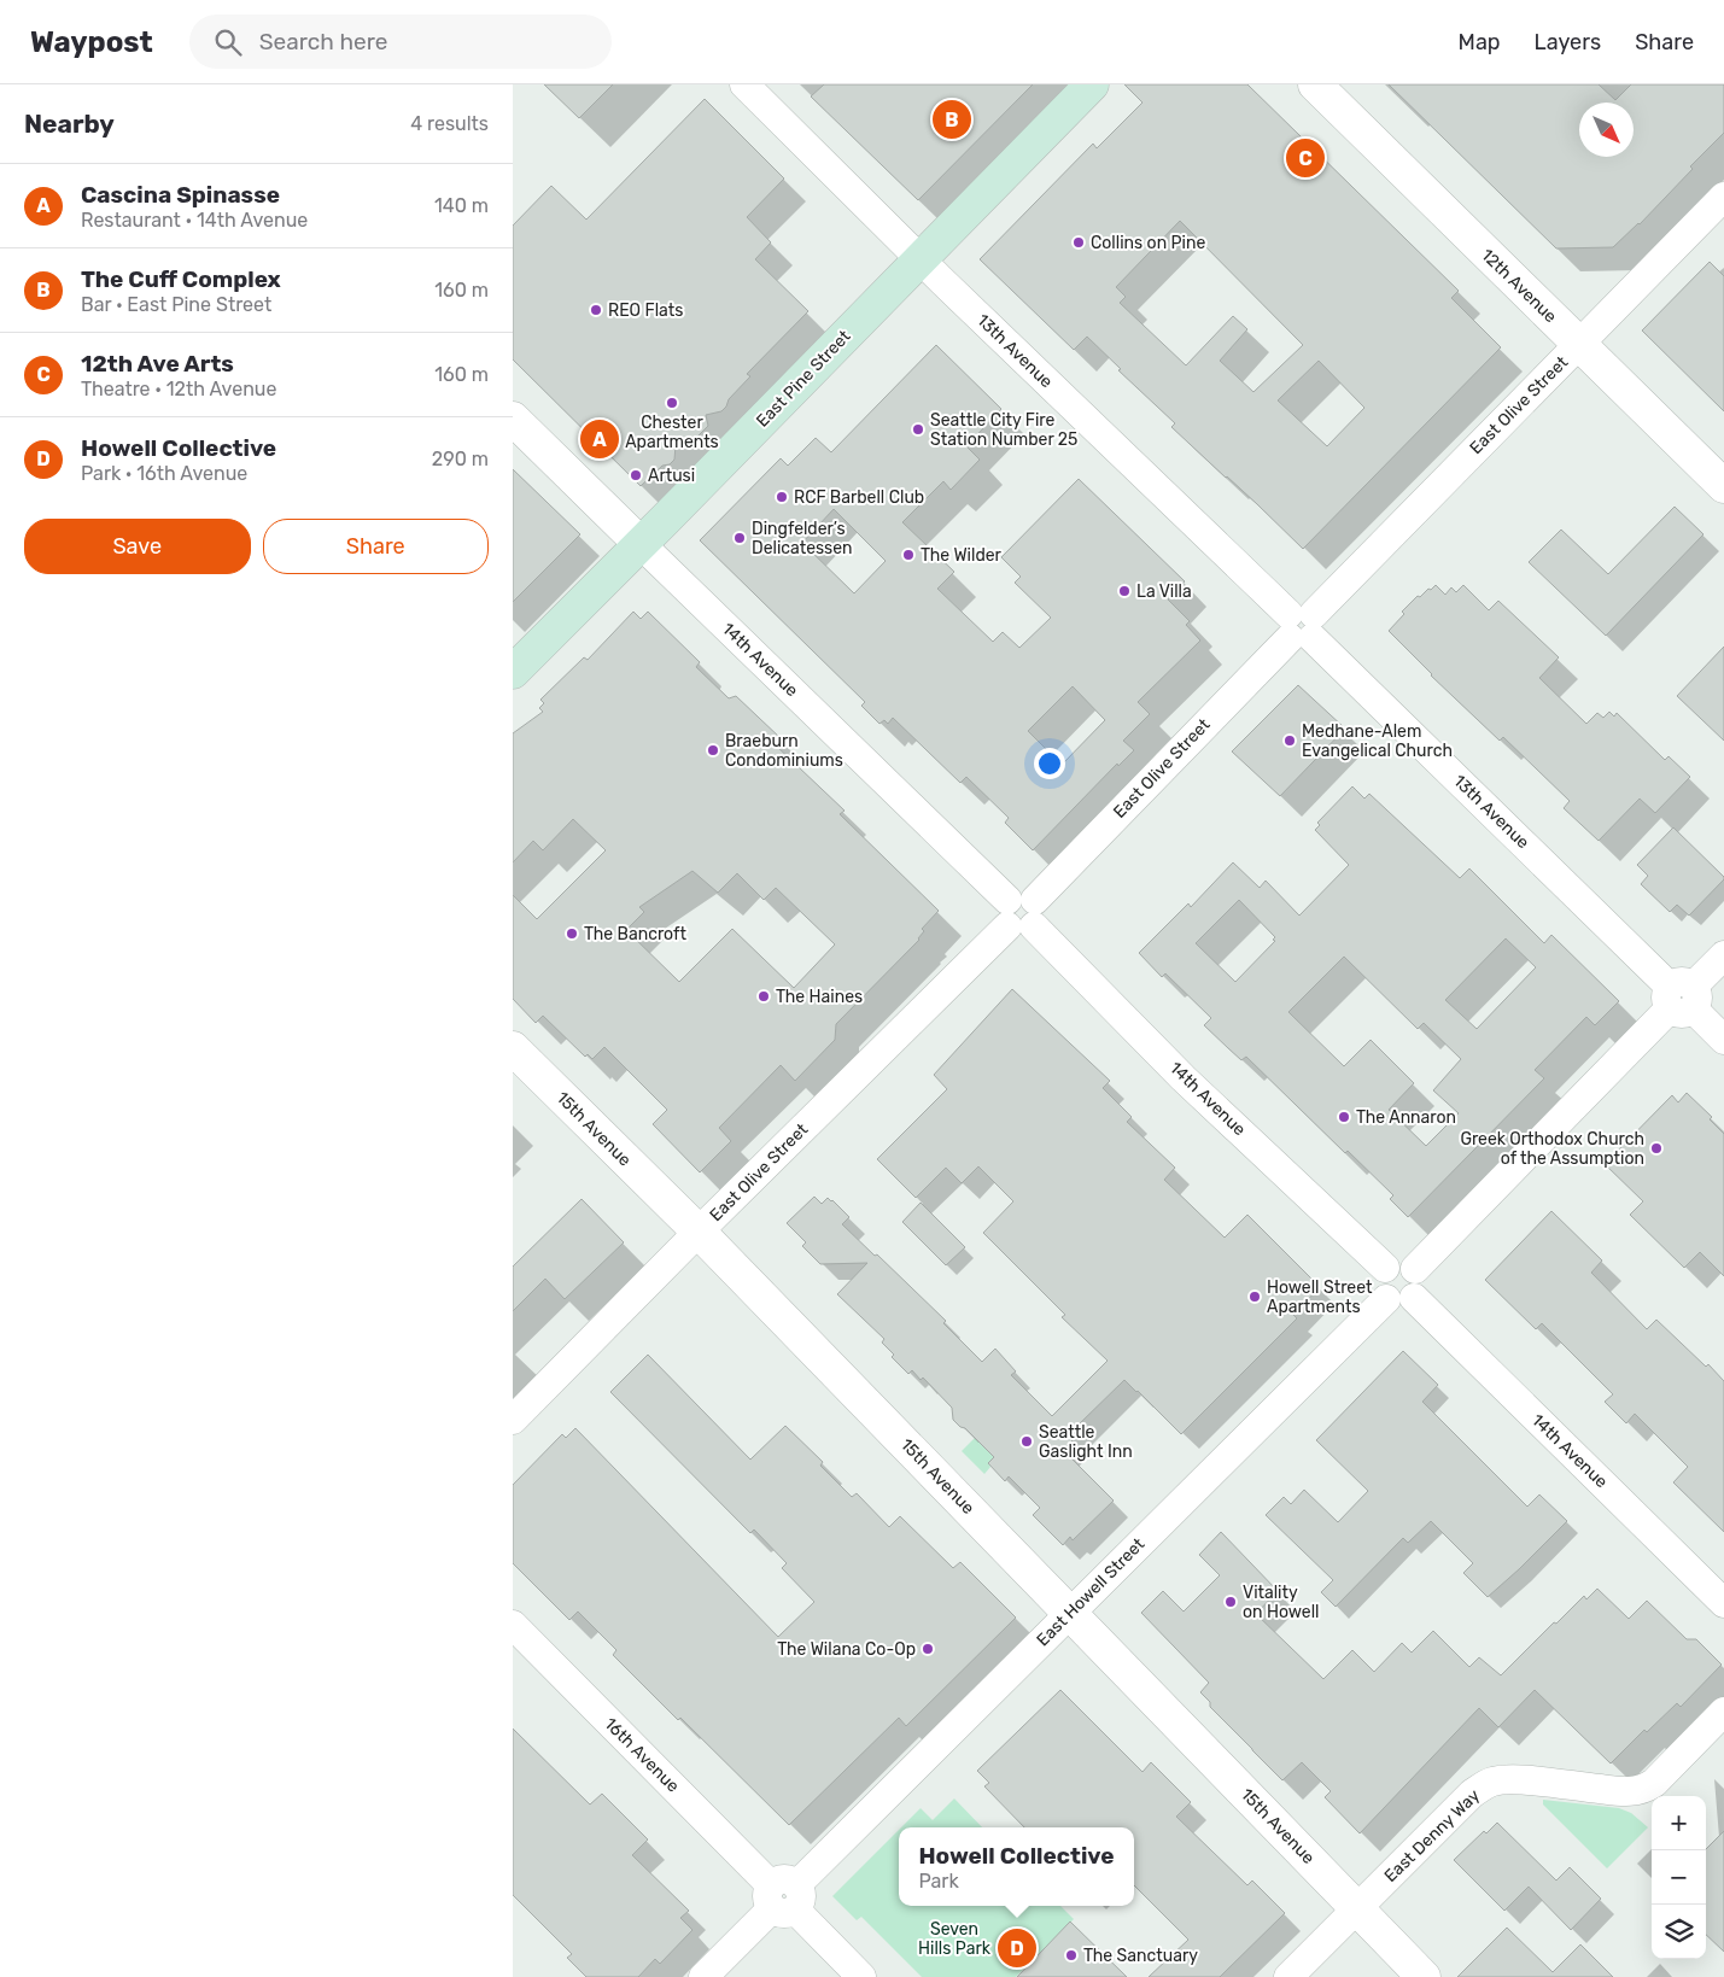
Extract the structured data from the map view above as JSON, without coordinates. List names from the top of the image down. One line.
{"streets":{"main road":["East Pine Street"],"street":["12th Avenue","13th Avenue","East Olive Street","14th Avenue","15th Avenue","East Howell Street","16th Avenue","East Denny Way"]},"crossings":[["12th Avenue","East Olive Street"],["13th Avenue","East Pine Street"],["13th Avenue","East Olive Street"],["East Pine Street","14th Avenue"],["East Olive Street","14th Avenue"],["East Olive Street","15th Avenue"],["14th Avenue","East Howell Street"],["15th Avenue","East Howell Street"],["15th Avenue","East Denny Way"],["East Howell Street","16th Avenue"]],"parks":["Seven Hills Park"],"places":["Collins on Pine","REO Flats","Chester Apartments","Seattle City Fire Station Number 25","Artusi","RCF Barbell Club","Dingfelder’s Delicatessen","The Wilder","La Villa","Medhane-Alem Evangelical Church","Braeburn Condominiums","The Bancroft","The Haines","The Annaron","Greek Orthodox Church of the Assumption","Howell Street Apartments","Seattle Gaslight Inn","Vitality on Howell","The Wilana Co-Op","The Sanctuary"],"north":"bottom right","page":{"header":"Waypost","search":"Search here","nav":["Map","Layers","Share"],"heading":["Nearby","4 results"],"pins":["B","C","A","D"],"list":[{"mark":"A","name":"Cascina Spinasse","note":"Restaurant · 14th Avenue","value":"140 m"},{"mark":"B","name":"The Cuff Complex","note":"Bar · East Pine Street","value":"160 m"},{"mark":"C","name":"12th Ave Arts","note":"Theatre · 12th Avenue","value":"160 m"},{"mark":"D","name":"Howell Collective","note":"Park · 16th Avenue","value":"290 m"}],"buttons":["Save","Share"],"map_buttons":["+","−"],"popup":["Howell Collective","Park"]}}
